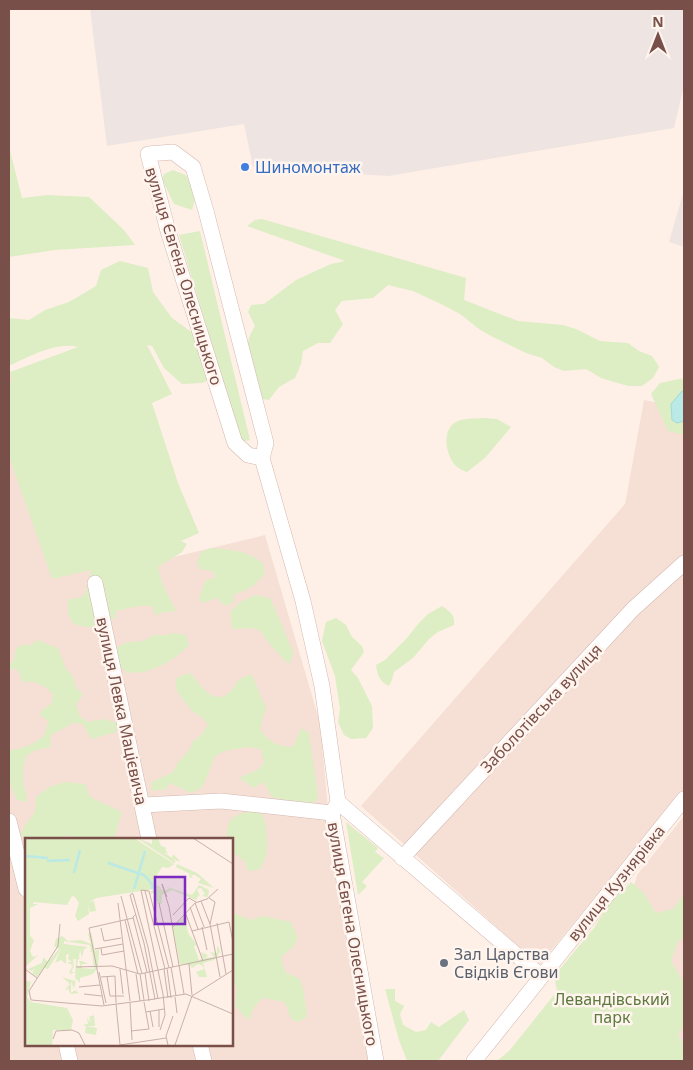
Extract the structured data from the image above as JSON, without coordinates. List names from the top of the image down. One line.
{"streets":{"street":["вулиця Євгена Олесницького","Заболотівська вулиця","вулиця Левка Мацієвича","вулиця Кузнярівка"]},"parks":["Левандівський парк"],"places":["Шиномонтаж","Зал Царства Свідків Єгови"],"north":"top"}
